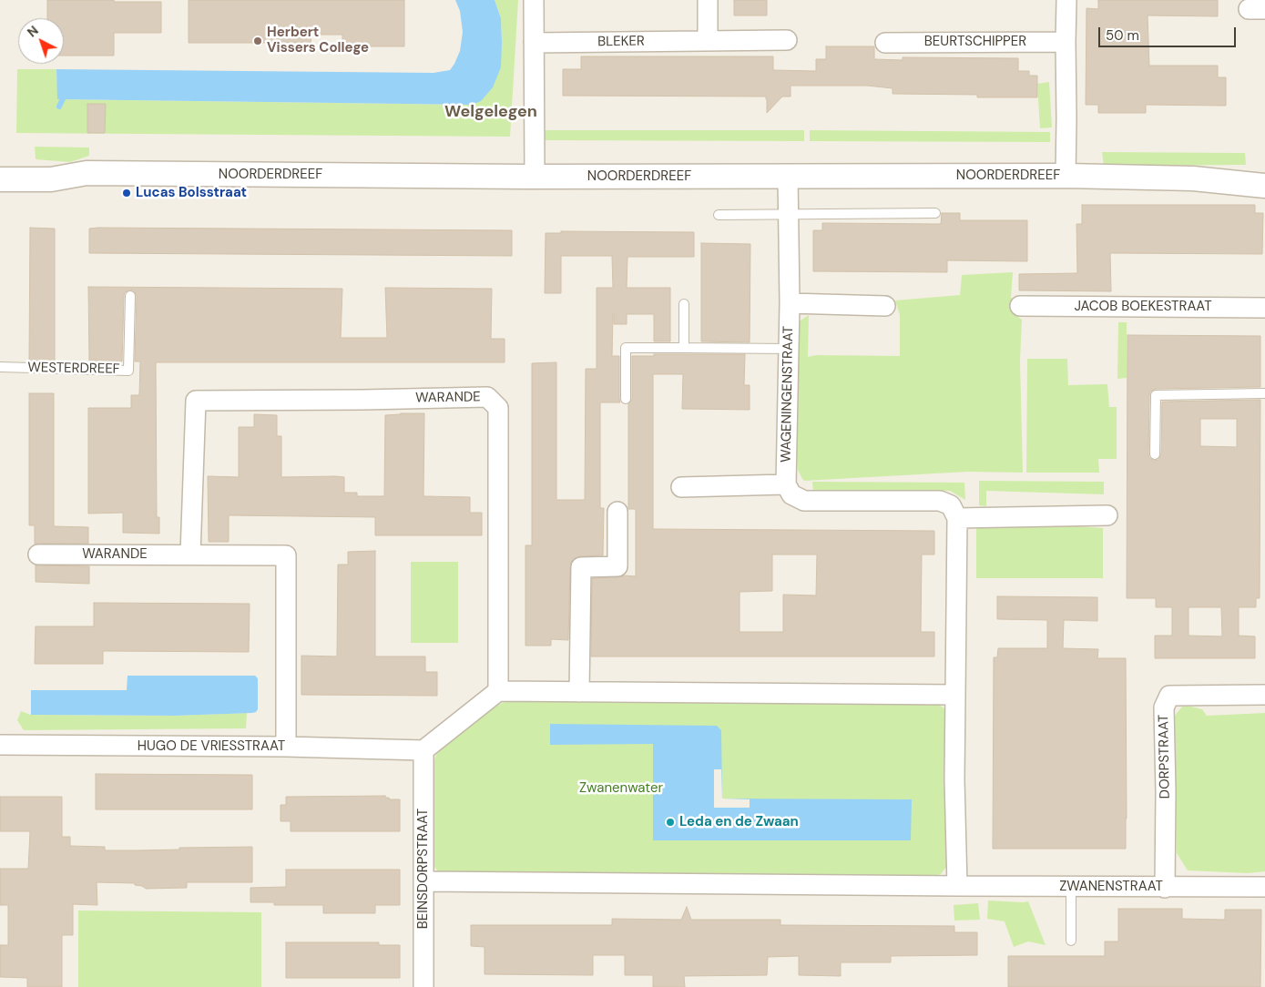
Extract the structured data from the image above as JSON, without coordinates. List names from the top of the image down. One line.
{"streets":{"street":["BLEKER","BEURTSCHIPPER","NOORDERDREEF","JACOB BOEKESTRAAT","WAGENINGENSTRAAT","WARANDE","HUGO DE VRIESSTRAAT","DORPSTRAAT","BEINSDORPSTRAAT","ZWANENSTRAAT"],"lane":["WESTERDREEF"]},"crossings":[["NOORDERDREEF","WAGENINGENSTRAAT"],["WARANDE","HUGO DE VRIESSTRAAT"],["HUGO DE VRIESSTRAAT","BEINSDORPSTRAAT"],["DORPSTRAAT","ZWANENSTRAAT"]],"districts":["Welgelegen"],"parks":["Zwanenwater"],"places":["Herbert Vissers College","Lucas Bolsstraat","Leda en de Zwaan"],"scale_bar":"50 m","north":"top left"}
